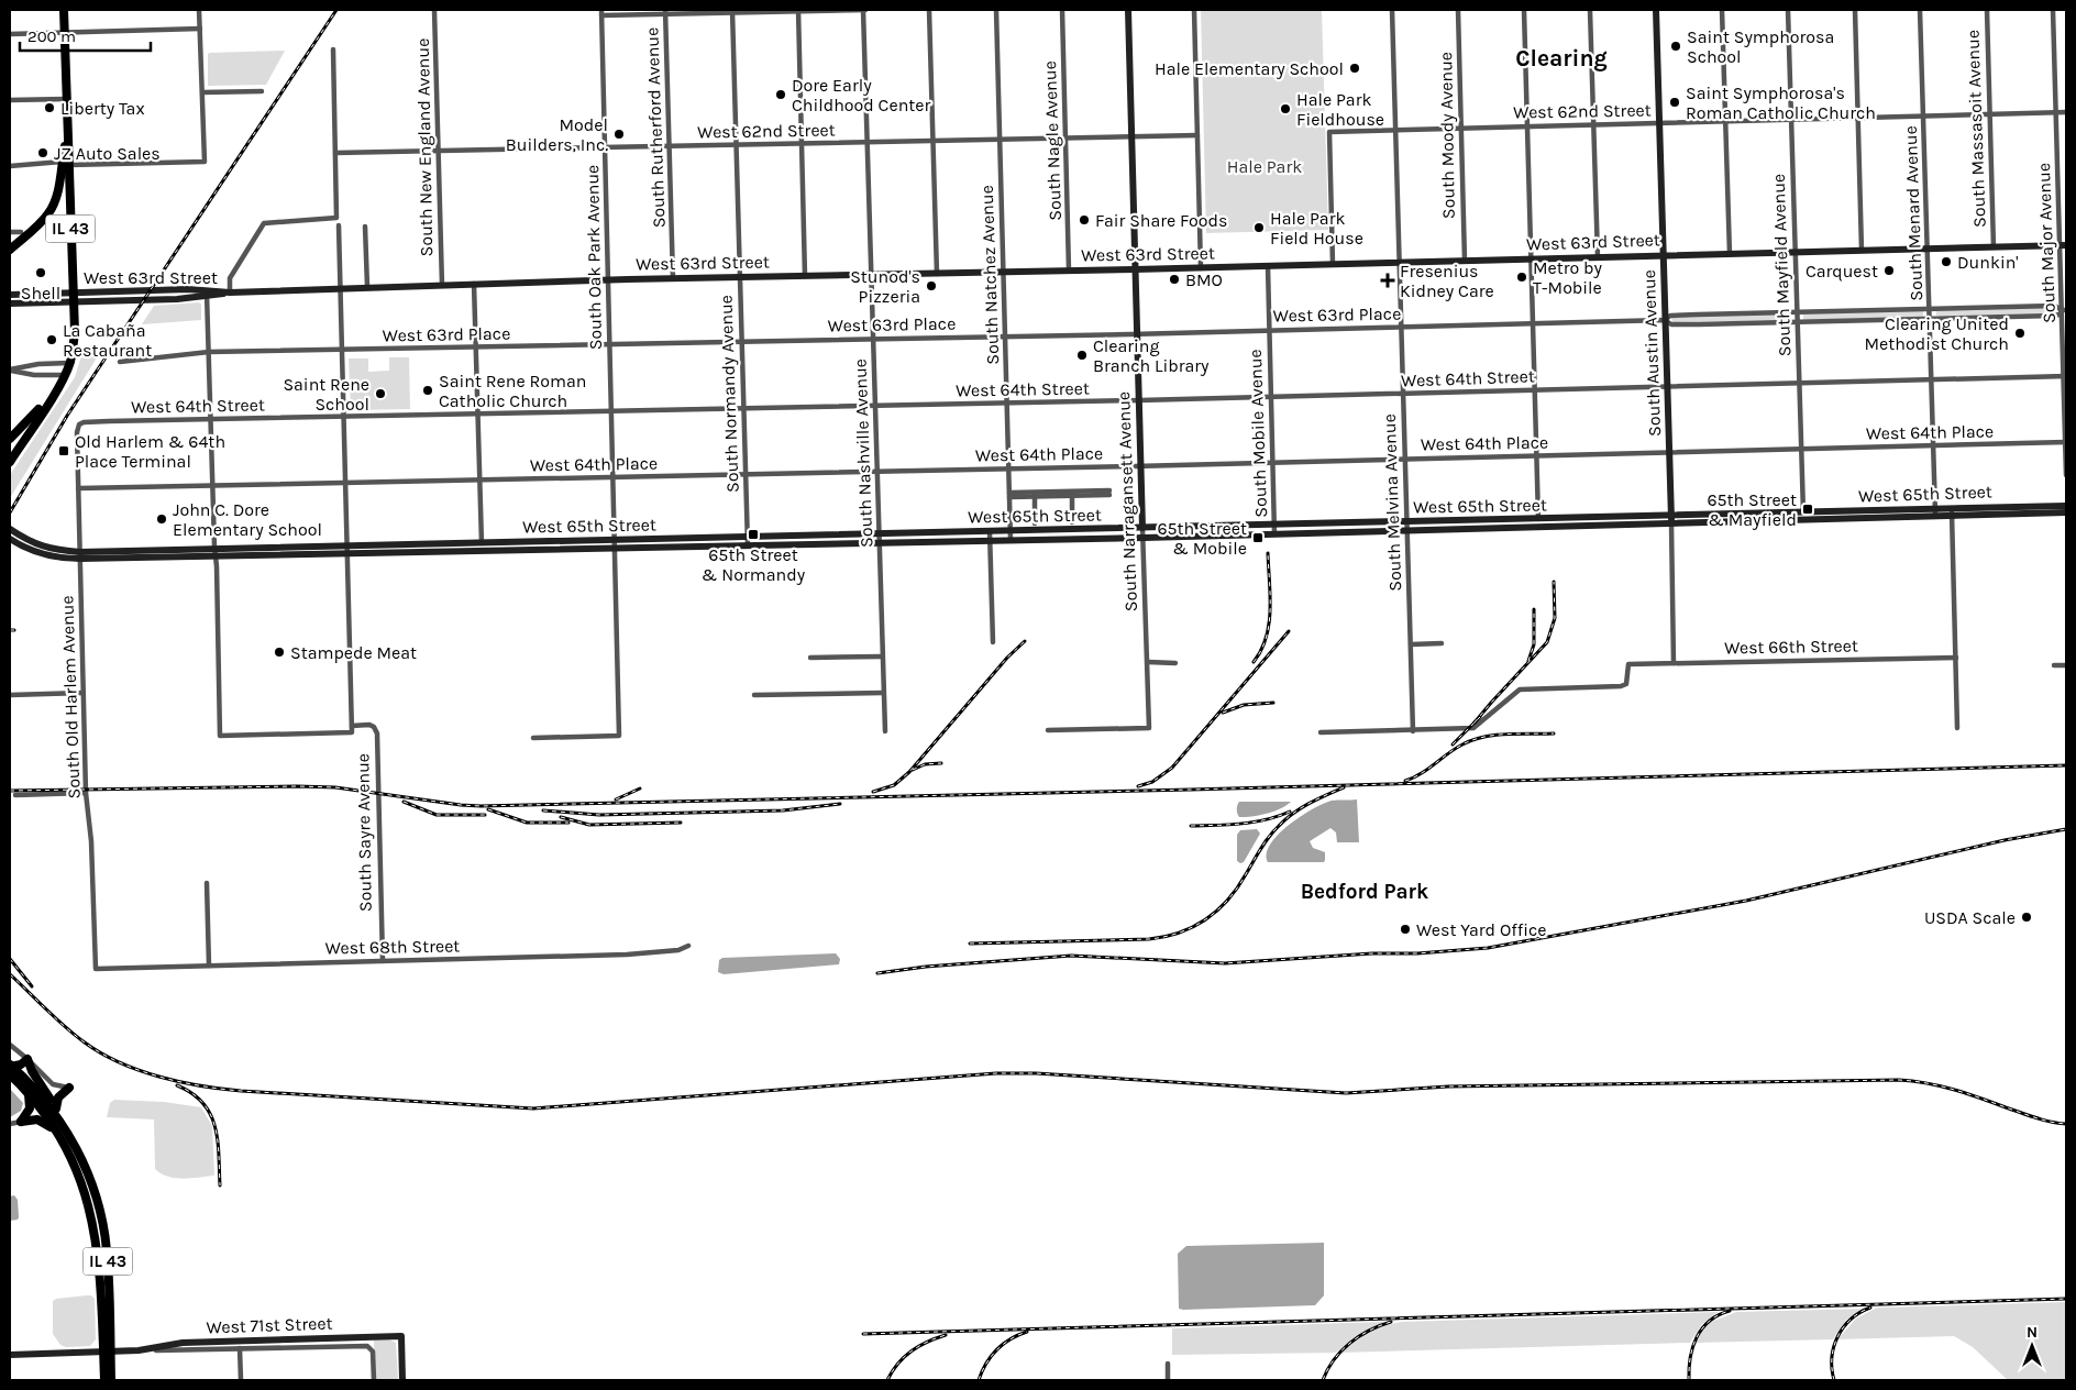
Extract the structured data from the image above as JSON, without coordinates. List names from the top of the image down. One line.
{"streets":{"main road":["IL 43"],"street":["West 62nd Street","South Rutherford Avenue","South Massasoit Avenue","South Moody Avenue","South Nagle Avenue","South New England Avenue","South Menard Avenue","West 63rd Street","South Major Avenue","South Oak Park Avenue","South Mayfield Avenue","South Natchez Avenue","West 63rd Place","South Austin Avenue","West 64th Street","South Normandy Avenue","West 64th Place","South Mobile Avenue","South Nashville Avenue","West 65th Street","South Narragansett Avenue","South Melvina Avenue","West 66th Street","South Old Harlem Avenue","South Sayre Avenue","West 68th Street","West 71st Street"]},"crossings":[["West 62nd Street","South Rutherford Avenue"],["West 62nd Street","South Massasoit Avenue"],["West 62nd Street","South Moody Avenue"],["West 62nd Street","South Nagle Avenue"],["West 62nd Street","South New England Avenue"],["West 62nd Street","South Menard Avenue"],["West 62nd Street","West 63rd Street"],["West 62nd Street","South Major Avenue"],["West 62nd Street","South Oak Park Avenue"],["West 62nd Street","South Mayfield Avenue"],["West 62nd Street","South Natchez Avenue"],["West 62nd Street","South Austin Avenue"],["West 62nd Street","South Normandy Avenue"],["West 62nd Street","South Nashville Avenue"],["West 62nd Street","South Narragansett Avenue"],["West 62nd Street","South Melvina Avenue"],["South Rutherford Avenue","West 63rd Street"],["South Massasoit Avenue","West 63rd Street"],["South Moody Avenue","West 63rd Street"],["South Nagle Avenue","West 63rd Street"],["South New England Avenue","West 63rd Street"],["South Menard Avenue","West 63rd Street"],["South Menard Avenue","West 63rd Place"],["South Menard Avenue","West 64th Street"],["South Menard Avenue","West 64th Place"],["South Menard Avenue","West 65th Street"],["IL 43","West 63rd Street"],["IL 43","West 71st Street"],["West 63rd Street","South Major Avenue"],["West 63rd Street","South Oak Park Avenue"],["West 63rd Street","South Mayfield Avenue"],["West 63rd Street","South Natchez Avenue"],["West 63rd Street","South Austin Avenue"],["West 63rd Street","South Normandy Avenue"],["West 63rd Street","South Mobile Avenue"],["West 63rd Street","South Nashville Avenue"],["West 63rd Street","South Narragansett Avenue"],["West 63rd Street","South Melvina Avenue"],["West 63rd Street","South Sayre Avenue"],["South Major Avenue","West 63rd Place"],["South Major Avenue","West 64th Street"],["South Major Avenue","West 64th Place"],["South Oak Park Avenue","West 63rd Place"],["South Oak Park Avenue","West 64th Street"],["South Oak Park Avenue","West 64th Place"],["South Oak Park Avenue","West 65th Street"],["South Mayfield Avenue","West 63rd Place"],["South Mayfield Avenue","West 64th Street"],["South Mayfield Avenue","West 64th Place"],["South Mayfield Avenue","West 65th Street"],["South Natchez Avenue","West 63rd Place"],["South Natchez Avenue","West 64th Street"],["South Natchez Avenue","West 64th Place"],["South Natchez Avenue","West 65th Street"],["West 63rd Place","South Austin Avenue"],["West 63rd Place","South Normandy Avenue"],["West 63rd Place","South Mobile Avenue"],["West 63rd Place","South Nashville Avenue"],["West 63rd Place","South Narragansett Avenue"],["West 63rd Place","South Melvina Avenue"],["West 63rd Place","South Sayre Avenue"],["South Austin Avenue","West 64th Street"],["South Austin Avenue","West 64th Place"],["South Austin Avenue","West 65th Street"],["South Austin Avenue","West 66th Street"],["West 64th Street","South Normandy Avenue"],["West 64th Street","South Mobile Avenue"],["West 64th Street","South Nashville Avenue"],["West 64th Street","South Narragansett Avenue"],["West 64th Street","South Melvina Avenue"],["West 64th Street","South Old Harlem Avenue"],["West 64th Street","South Sayre Avenue"],["South Normandy Avenue","West 64th Place"],["South Normandy Avenue","West 65th Street"],["West 64th Place","South Mobile Avenue"],["West 64th Place","South Nashville Avenue"],["West 64th Place","South Narragansett Avenue"],["West 64th Place","South Melvina Avenue"],["West 64th Place","South Old Harlem Avenue"],["West 64th Place","South Sayre Avenue"],["South Mobile Avenue","West 65th Street"],["South Nashville Avenue","West 65th Street"],["West 65th Street","South Narragansett Avenue"],["West 65th Street","South Melvina Avenue"],["West 65th Street","South Old Harlem Avenue"],["West 65th Street","South Sayre Avenue"],["South Melvina Avenue","West 66th Street"],["South Old Harlem Avenue","West 68th Street"],["South Sayre Avenue","West 68th Street"]],"districts":["Clearing","Bedford Park"],"parks":["Hale Park"],"places":{"other":["Saint Symphorosa School","Hale Elementary School","Dore Early Childhood Center","Saint Symphorosa's Roman Catholic Church","Liberty Tax","Hale Park Fieldhouse","Model Builders, Inc.","JZ Auto Sales","Fair Share Foods","Hale Park Field House","Dunkin'","Carquest","Shell","Metro by T-Mobile","BMO","Stunod's Pizzeria","Clearing United Methodist Church","La Cabaña Restaurant","Clearing Branch Library","Saint Rene Roman Catholic Church","Saint Rene School","John C. Dore Elementary School","Stampede Meat","USDA Scale","West Yard Office"],"health":["Fresenius Kidney Care"],"transit":["Old Harlem & 64th Place Terminal","65th Street & Mayfield","65th Street & Normandy","65th Street & Mobile"]},"scale_bar":"200 m","north":"top"}
